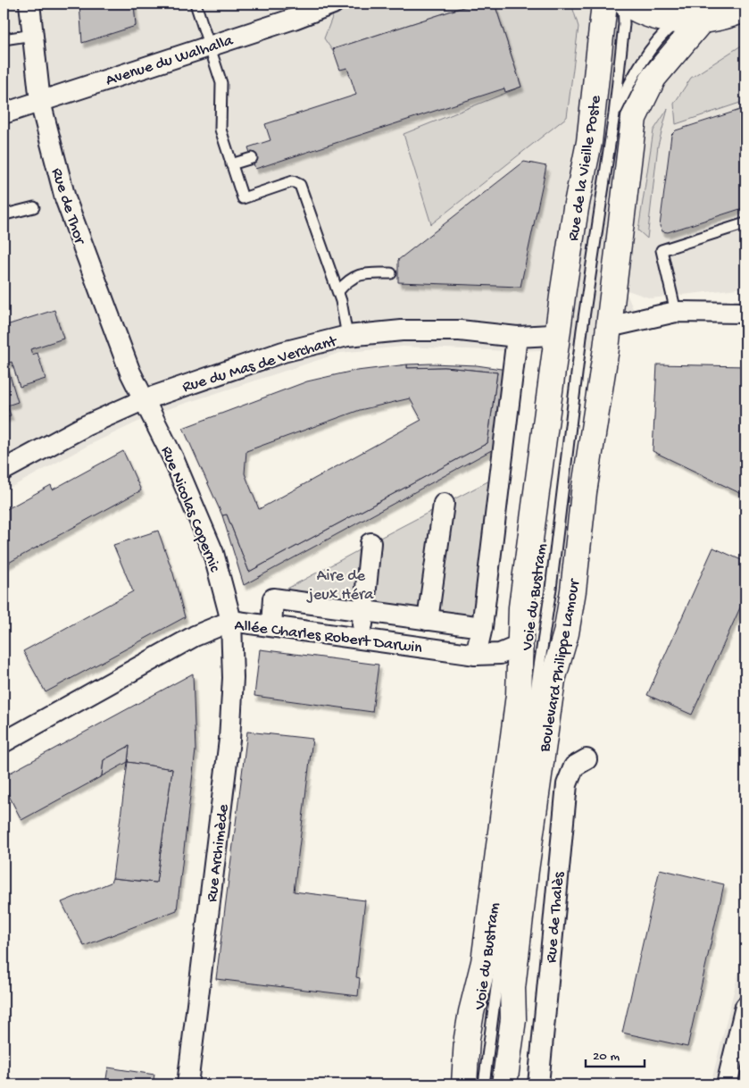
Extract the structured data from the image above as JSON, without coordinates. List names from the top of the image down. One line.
{"streets":{"main road":["Rue de la Vieille Poste","Boulevard Philippe Lamour"],"street":["Avenue du Walhalla","Rue de Thor","Rue du Mas de Verchant","Rue Nicolas Copernic","Allée Charles Robert Darwin","Rue Archimède","Rue de Thalès"],"lane":["Voie du Bustram"]},"crossings":[["Avenue du Walhalla","Rue de Thor"],["Rue de la Vieille Poste","Rue du Mas de Verchant"],["Rue de la Vieille Poste","Boulevard Philippe Lamour"],["Rue de Thor","Rue du Mas de Verchant"],["Rue de Thor","Rue Nicolas Copernic"],["Rue du Mas de Verchant","Rue Nicolas Copernic"],["Rue du Mas de Verchant","Boulevard Philippe Lamour"],["Rue Nicolas Copernic","Allée Charles Robert Darwin"],["Rue Nicolas Copernic","Rue Archimède"],["Allée Charles Robert Darwin","Boulevard Philippe Lamour"],["Allée Charles Robert Darwin","Rue Archimède"]],"parks":["Aire de jeux Héra"],"scale_bar":"20 m"}
